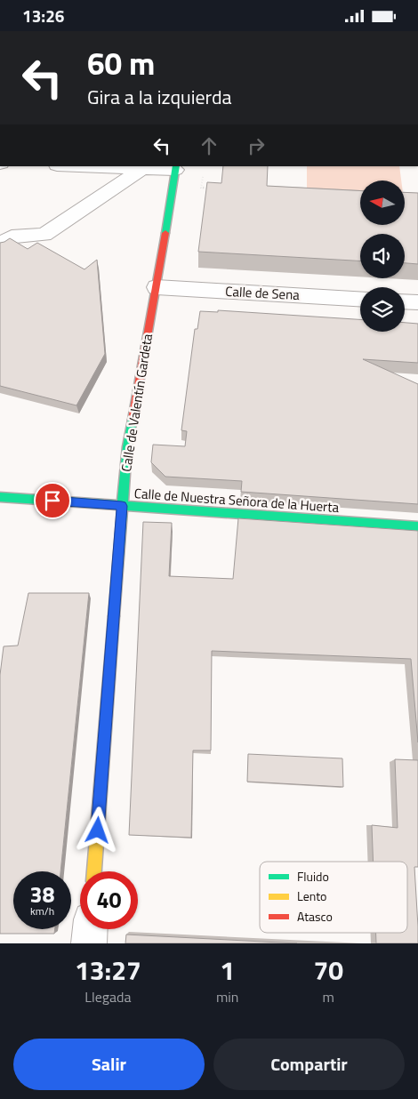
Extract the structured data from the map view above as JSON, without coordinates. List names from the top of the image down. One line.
{"streets":{"street":["Calle de Sena","Calle de Valentín Gardeta","Calle de Nuestra Señora de la Huerta"]},"crossings":[["Calle de Sena","Calle de Valentín Gardeta"],["Calle de Valentín Gardeta","Calle de Nuestra Señora de la Huerta"]],"legend":["Fluido","Lento","Atasco"],"north":"left","page":{"status":"13:26","turn":["60 m","Gira a la izquierda"],"speed":"38 km/h","limit":"40","eta":["13:27","Llegada","1","min","70","m"],"buttons":["Salir","Compartir"]}}
